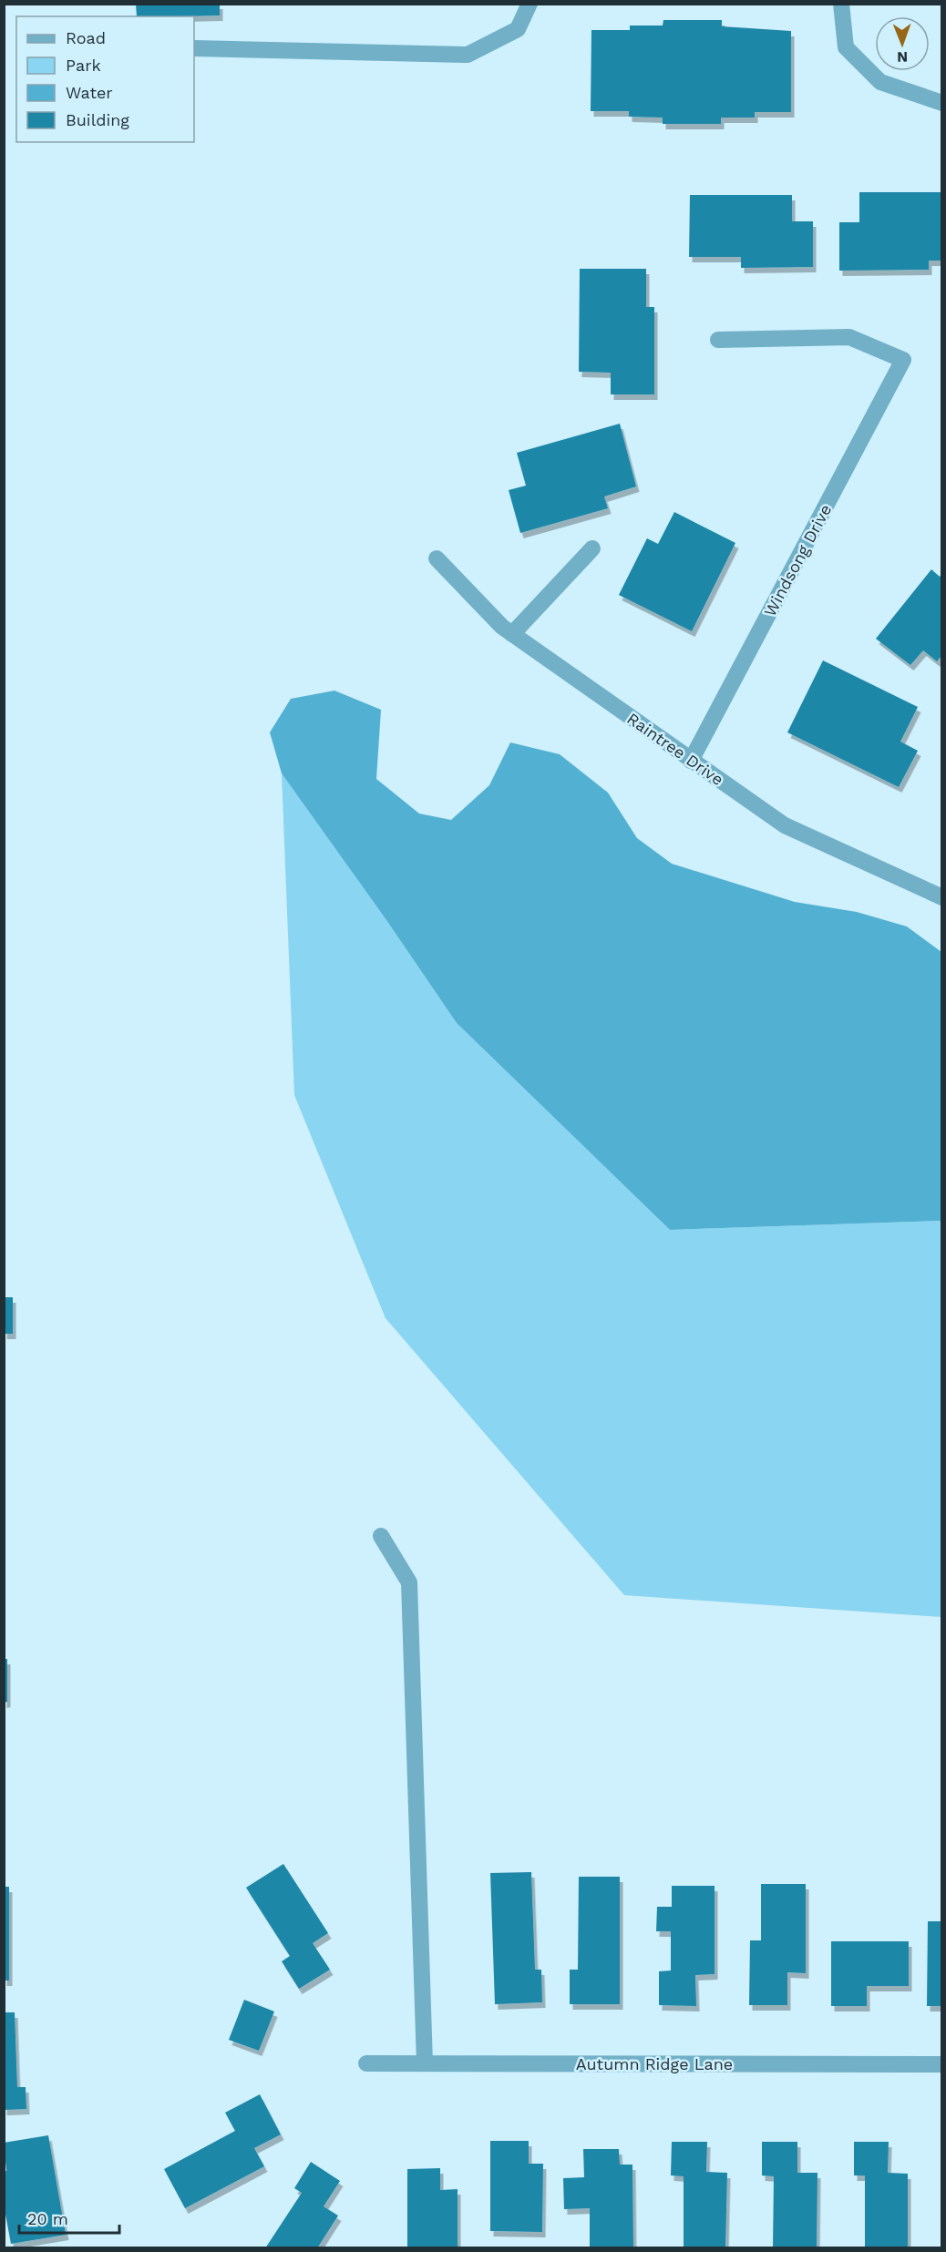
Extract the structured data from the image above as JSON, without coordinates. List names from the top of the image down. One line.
{"streets":{"street":["Windsong Drive","Raintree Drive","Autumn Ridge Lane"]},"crossings":[["Windsong Drive","Raintree Drive"]],"legend":["Road","Park","Water","Building"],"scale_bar":"20 m","north":"bottom"}
